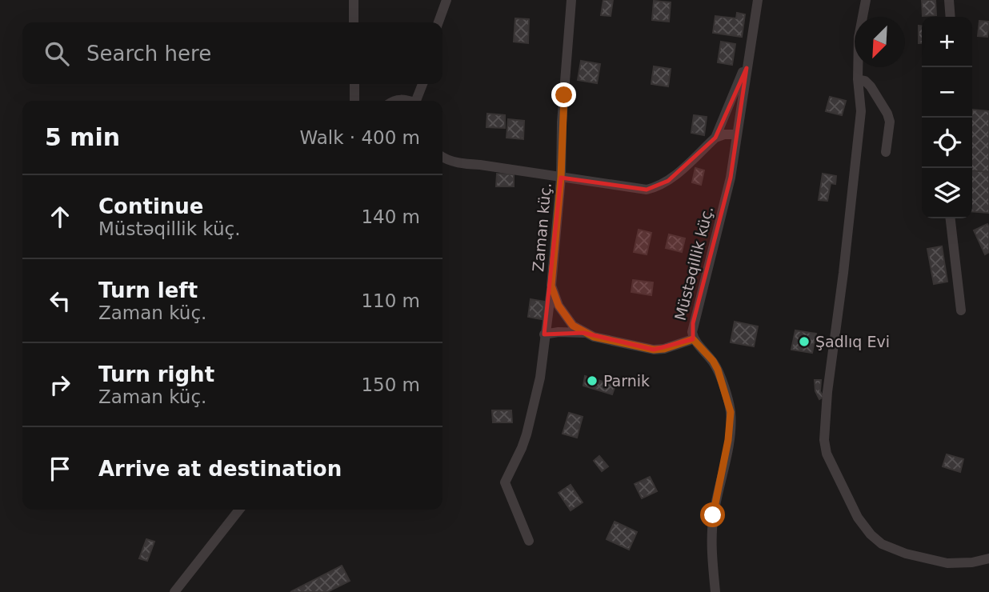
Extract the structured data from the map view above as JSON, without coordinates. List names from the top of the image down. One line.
{"streets":{"street":["Zaman küç.","Müstəqillik küç."]},"crossings":[["Zaman küç.","Müstəqillik küç."]],"places":["Şadlıq Evi","Parnik"],"north":"bottom left","page":{"map_buttons":["+","−"],"search":"Search here","heading":["5 min","Walk · 400 m"],"list":[["Continue","Müstəqillik küç.","140 m"],["Turn left","Zaman küç.","110 m"],["Turn right","Zaman küç.","150 m"],"Arrive at destination"]}}
